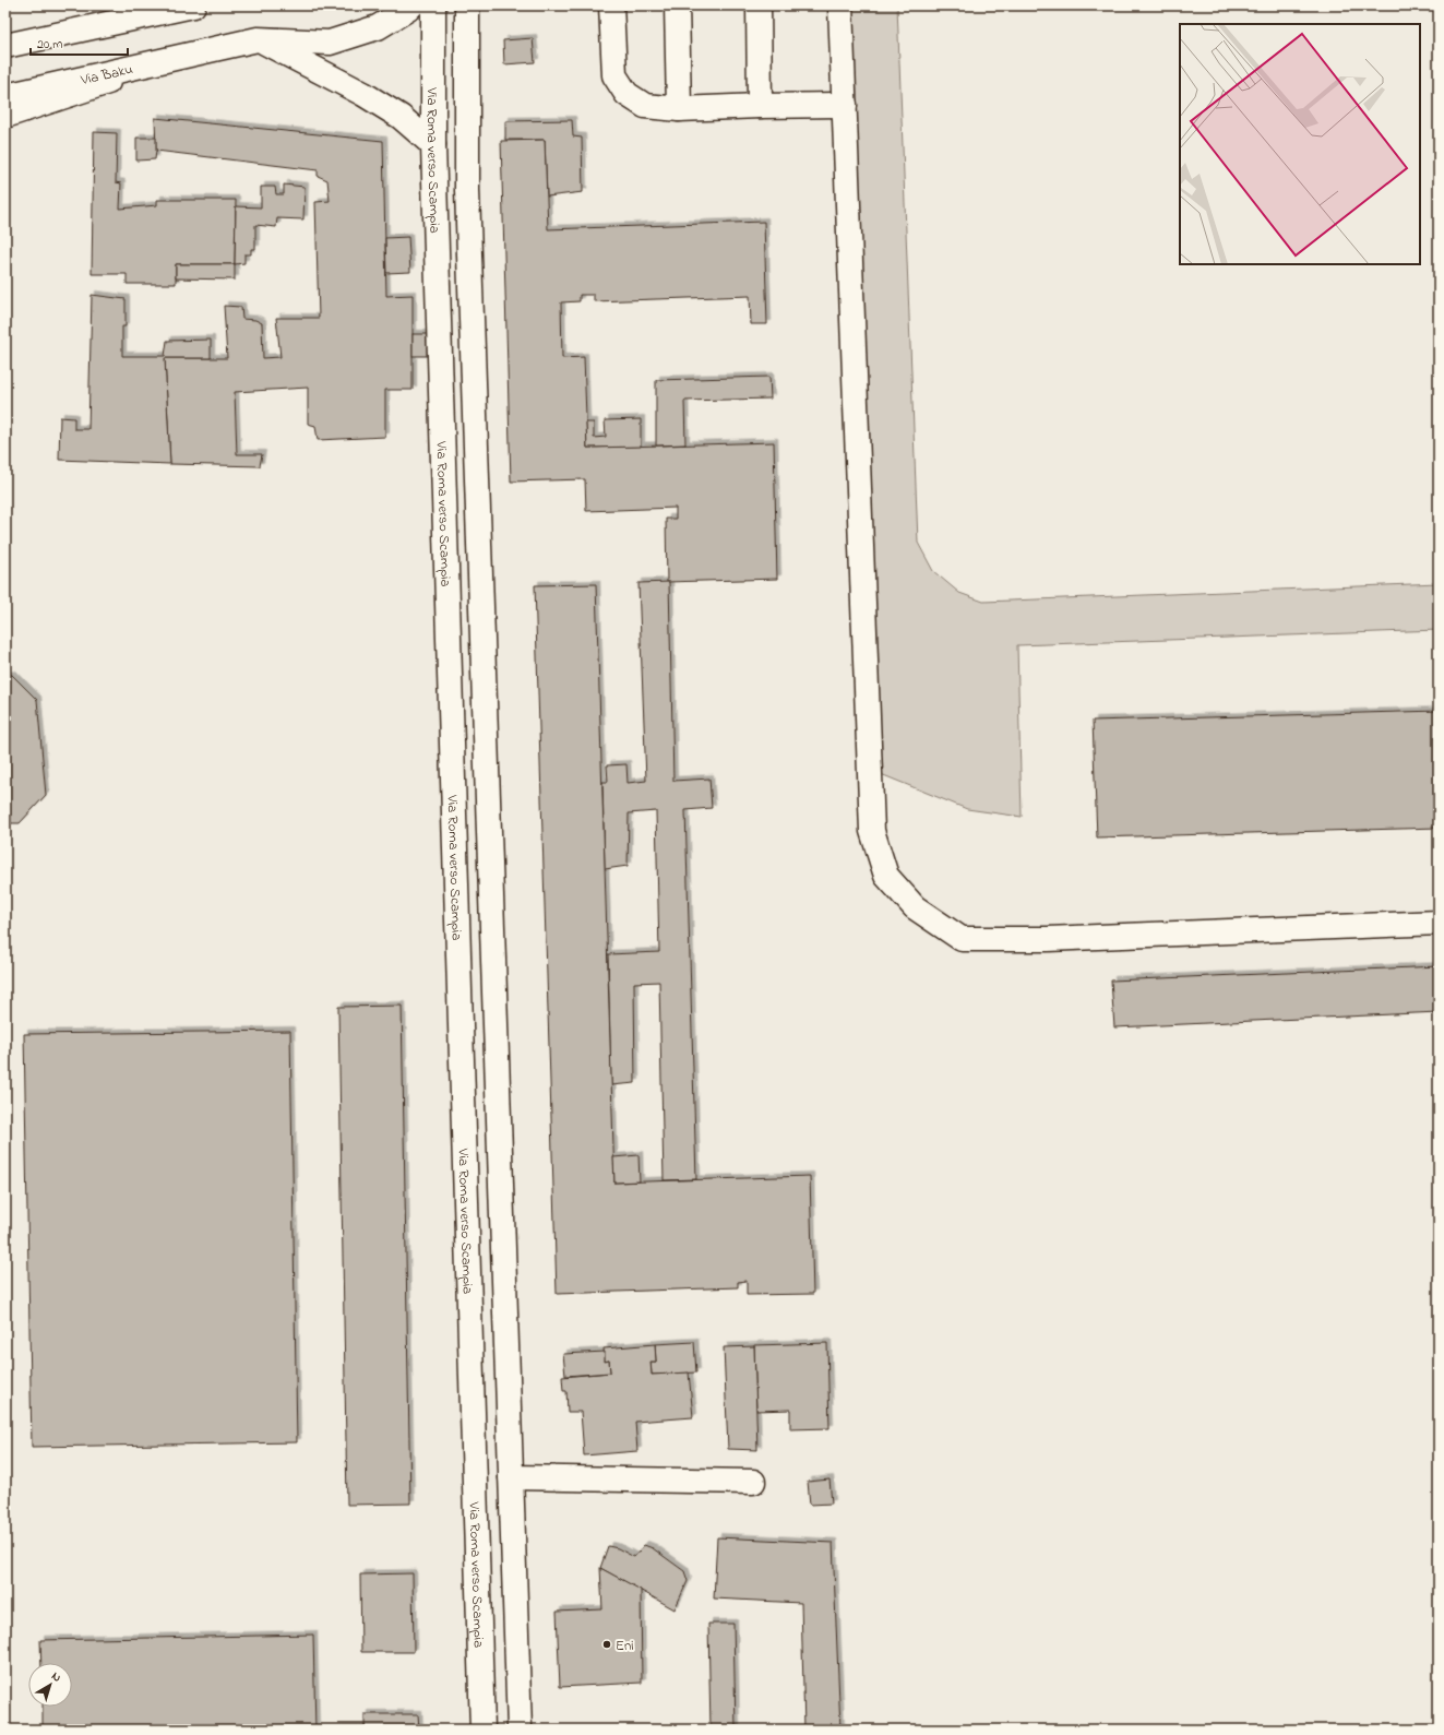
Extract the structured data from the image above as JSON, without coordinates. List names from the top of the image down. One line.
{"streets":{"main road":["Via Baku","Via Roma verso Scampia"]},"places":["Eni"],"scale_bar":"20 m","north":"top right"}
